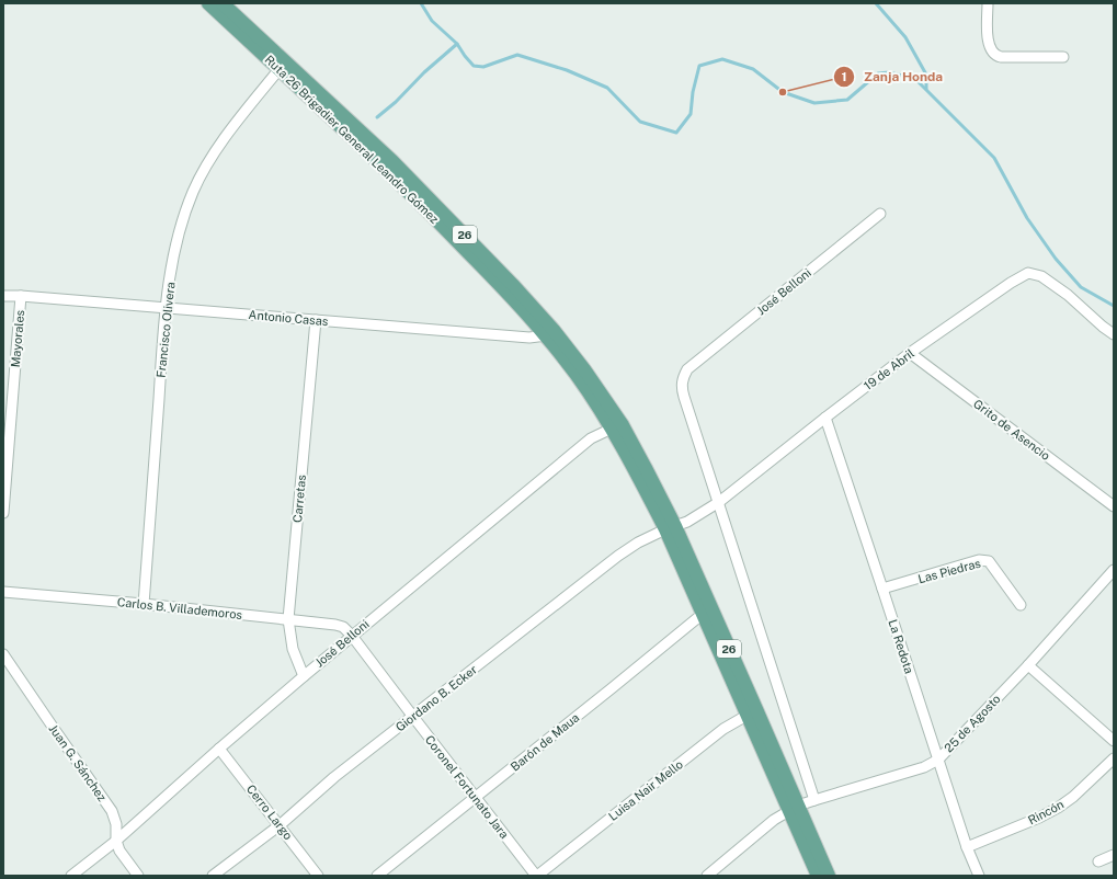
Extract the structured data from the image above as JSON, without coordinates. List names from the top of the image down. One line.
{"streets":{"main road":["Ruta 26 Brigadier General Leandro Gómez","26"],"street":["José Belloni","Antonio Casas","Francisco Olivera","Mayorales","19 de Abril","Grito de Asencio","Carretas","Las Piedras","Carlos B. Villademoros","La Redota","Giordano B. Ecker","25 de Agosto","Barón de Maua","Juan G. Sánchez","Coronel Fortunato Jara","Luisa Nair Mello","Cerro Largo","Rincón"]},"crossings":[["Ruta 26 Brigadier General Leandro Gómez","José Belloni"],["Ruta 26 Brigadier General Leandro Gómez","Antonio Casas"],["Ruta 26 Brigadier General Leandro Gómez","Francisco Olivera"],["Ruta 26 Brigadier General Leandro Gómez","19 de Abril"],["Ruta 26 Brigadier General Leandro Gómez","Giordano B. Ecker"],["Ruta 26 Brigadier General Leandro Gómez","25 de Agosto"],["Ruta 26 Brigadier General Leandro Gómez","Barón de Maua"],["Ruta 26 Brigadier General Leandro Gómez","Luisa Nair Mello"],["José Belloni","19 de Abril"],["José Belloni","Carretas"],["José Belloni","Carlos B. Villademoros"],["José Belloni","Juan G. Sánchez"],["José Belloni","Coronel Fortunato Jara"],["José Belloni","Cerro Largo"],["Antonio Casas","Francisco Olivera"],["Antonio Casas","Mayorales"],["Antonio Casas","Carretas"],["Francisco Olivera","Carlos B. Villademoros"],["19 de Abril","Grito de Asencio"],["19 de Abril","La Redota"],["19 de Abril","Giordano B. Ecker"],["Carretas","Carlos B. Villademoros"],["Las Piedras","La Redota"],["Carlos B. Villademoros","Coronel Fortunato Jara"],["La Redota","25 de Agosto"],["La Redota","Rincón"],["Giordano B. Ecker","Coronel Fortunato Jara"],["Giordano B. Ecker","Cerro Largo"],["Barón de Maua","Coronel Fortunato Jara"],["Coronel Fortunato Jara","Luisa Nair Mello"]],"places":["Zanja Honda"]}
